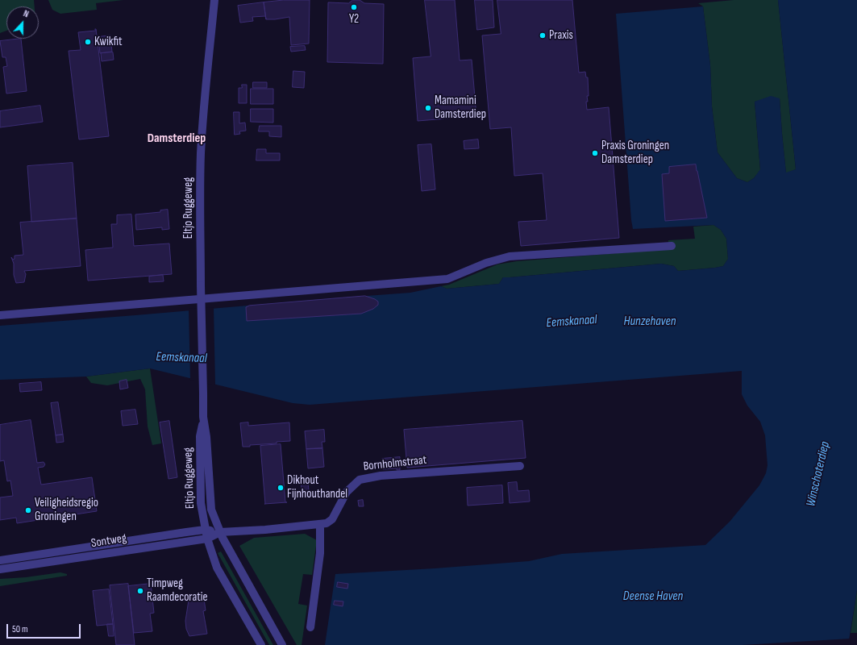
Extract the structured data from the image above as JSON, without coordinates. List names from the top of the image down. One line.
{"streets":{"street":["Eltjo Ruggeweg","Bornholmstraat","Sontweg"]},"crossings":[["Eltjo Ruggeweg","Sontweg"],["Bornholmstraat","Sontweg"]],"districts":["Damsterdiep"],"water":["Eemskanaal","Hunzehaven","Winschoterdiep","Deense Haven"],"places":["Y2","Praxis","Kwikfit","Mamamini Damsterdiep","Praxis Groningen Damsterdiep","Dikhout Fijnhouthandel","Veiligheidsregio Groningen","Timpweg Raamdecoratie"],"scale_bar":"50 m","north":"top"}
